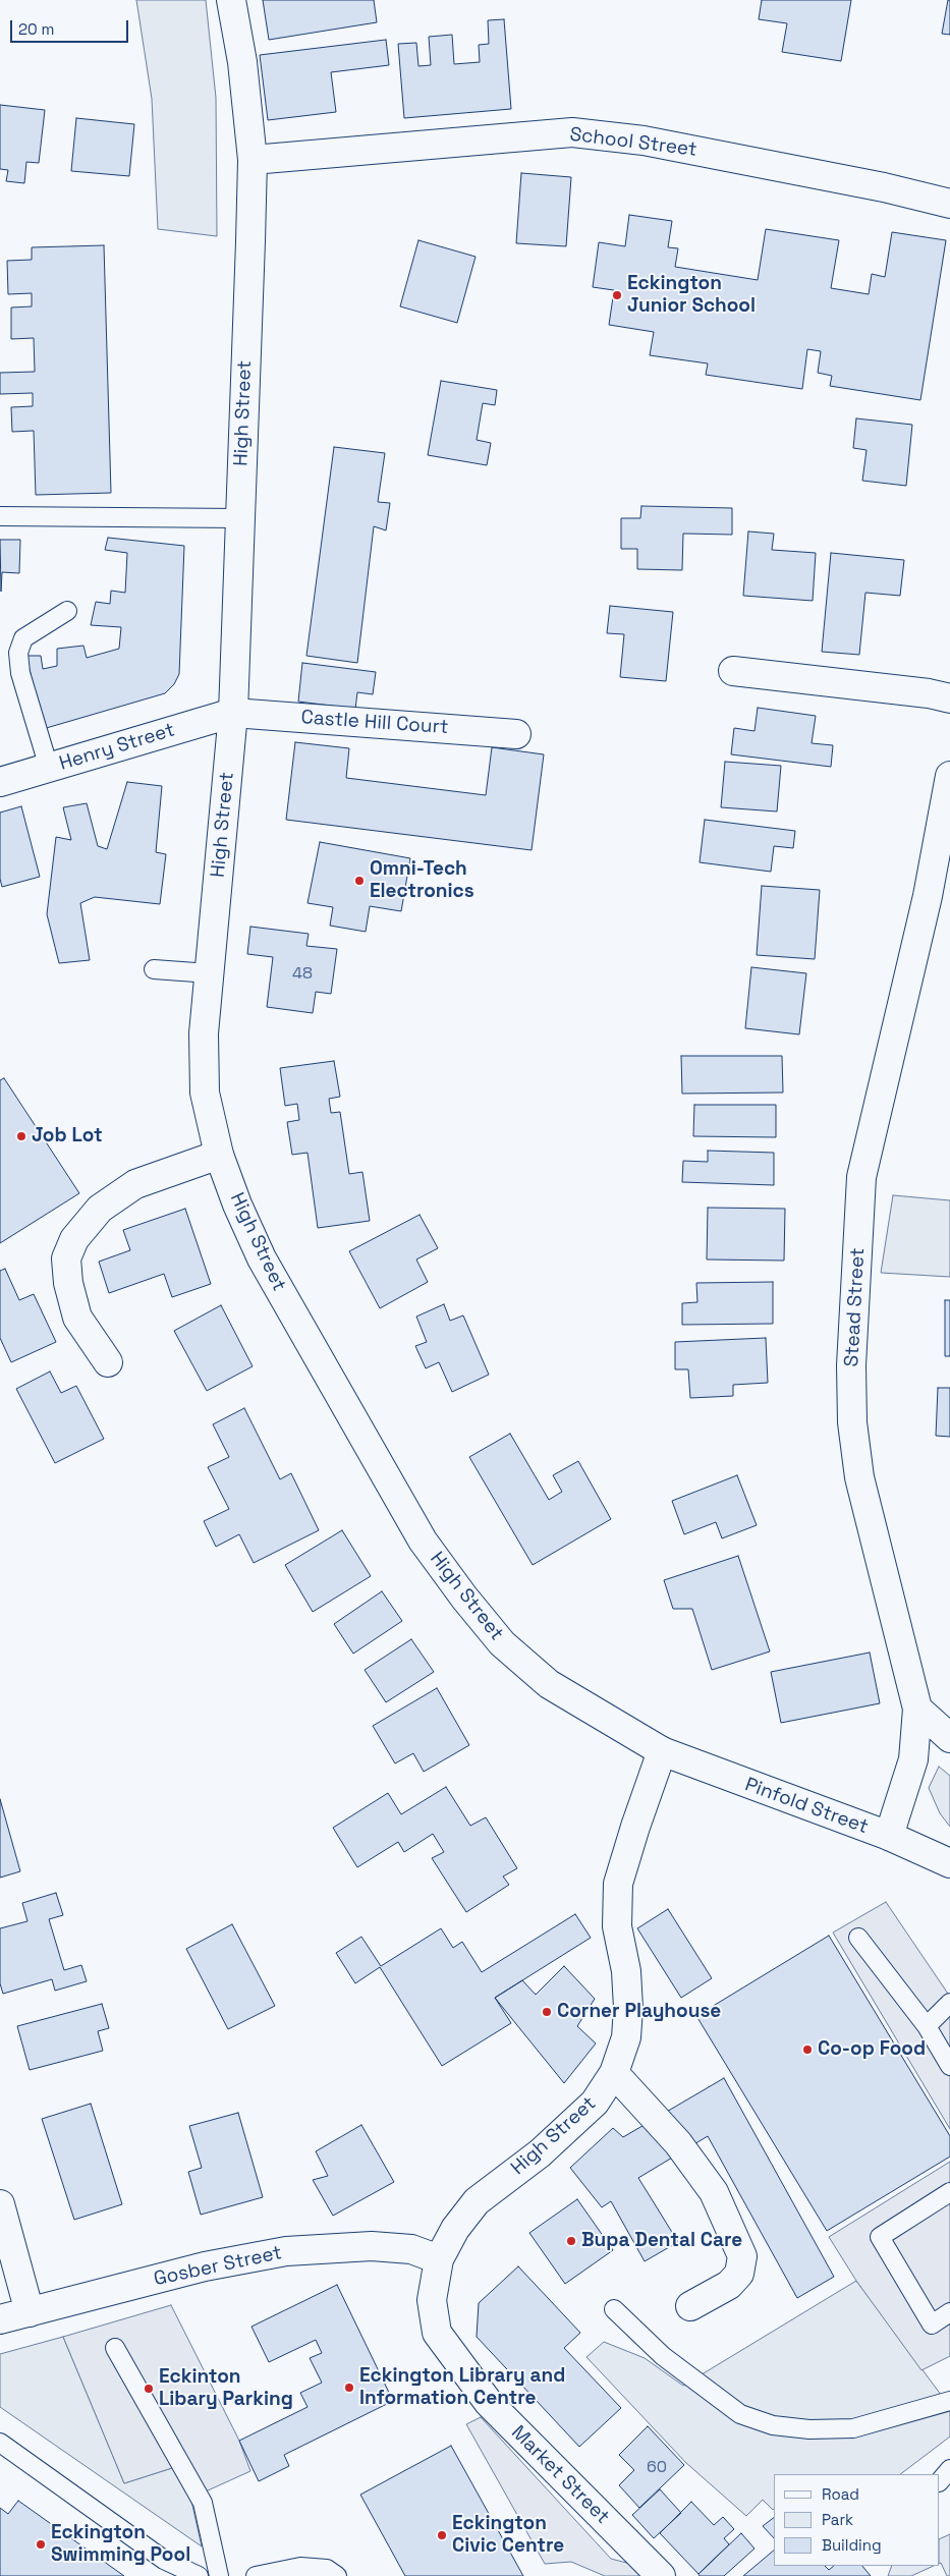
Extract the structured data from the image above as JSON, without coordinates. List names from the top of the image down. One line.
{"streets":{"street":["School Street","High Street","Castle Hill Court","Henry Street","Stead Street","Pinfold Street","Gosber Street","Market Street"]},"crossings":[["School Street","High Street"],["High Street","Castle Hill Court"],["High Street","Henry Street"],["High Street","Pinfold Street"],["High Street","Gosber Street"],["High Street","Market Street"],["Castle Hill Court","Henry Street"],["Stead Street","Pinfold Street"],["Gosber Street","Market Street"]],"places":["Eckington Junior School","Omni-Tech Electronics","Job Lot","Corner Playhouse","Co-op Food","Bupa Dental Care","Eckington Library and Information Centre","Eckinton Libary Parking","Eckington Civic Centre","Eckington Swimming Pool"],"house_numbers":["48","60"],"legend":["Road","Park","Building"],"scale_bar":"20 m"}
